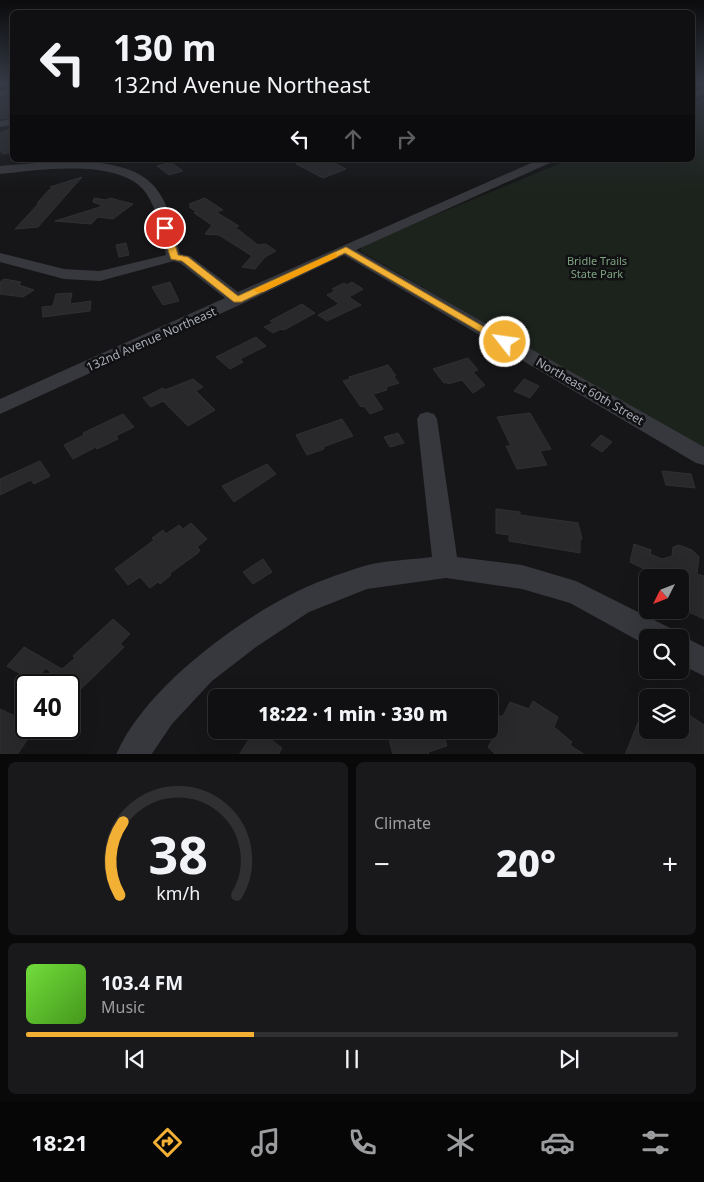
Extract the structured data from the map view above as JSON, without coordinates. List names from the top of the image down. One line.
{"streets":{"street":["132nd Avenue Northeast","Northeast 60th Street"]},"crossings":[["132nd Avenue Northeast","Northeast 60th Street"]],"parks":["Bridle Trails State Park"],"north":"bottom left","page":{"turn":["130 m","132nd Avenue Northeast"],"limit":"40","trip":"18:22 · 1 min · 330 m","tile":"Climate","heat":["−","20°","+"],"song":["103.4 FM","Music"],"tabs":"18:21","gauge":["38","km/h"]}}
